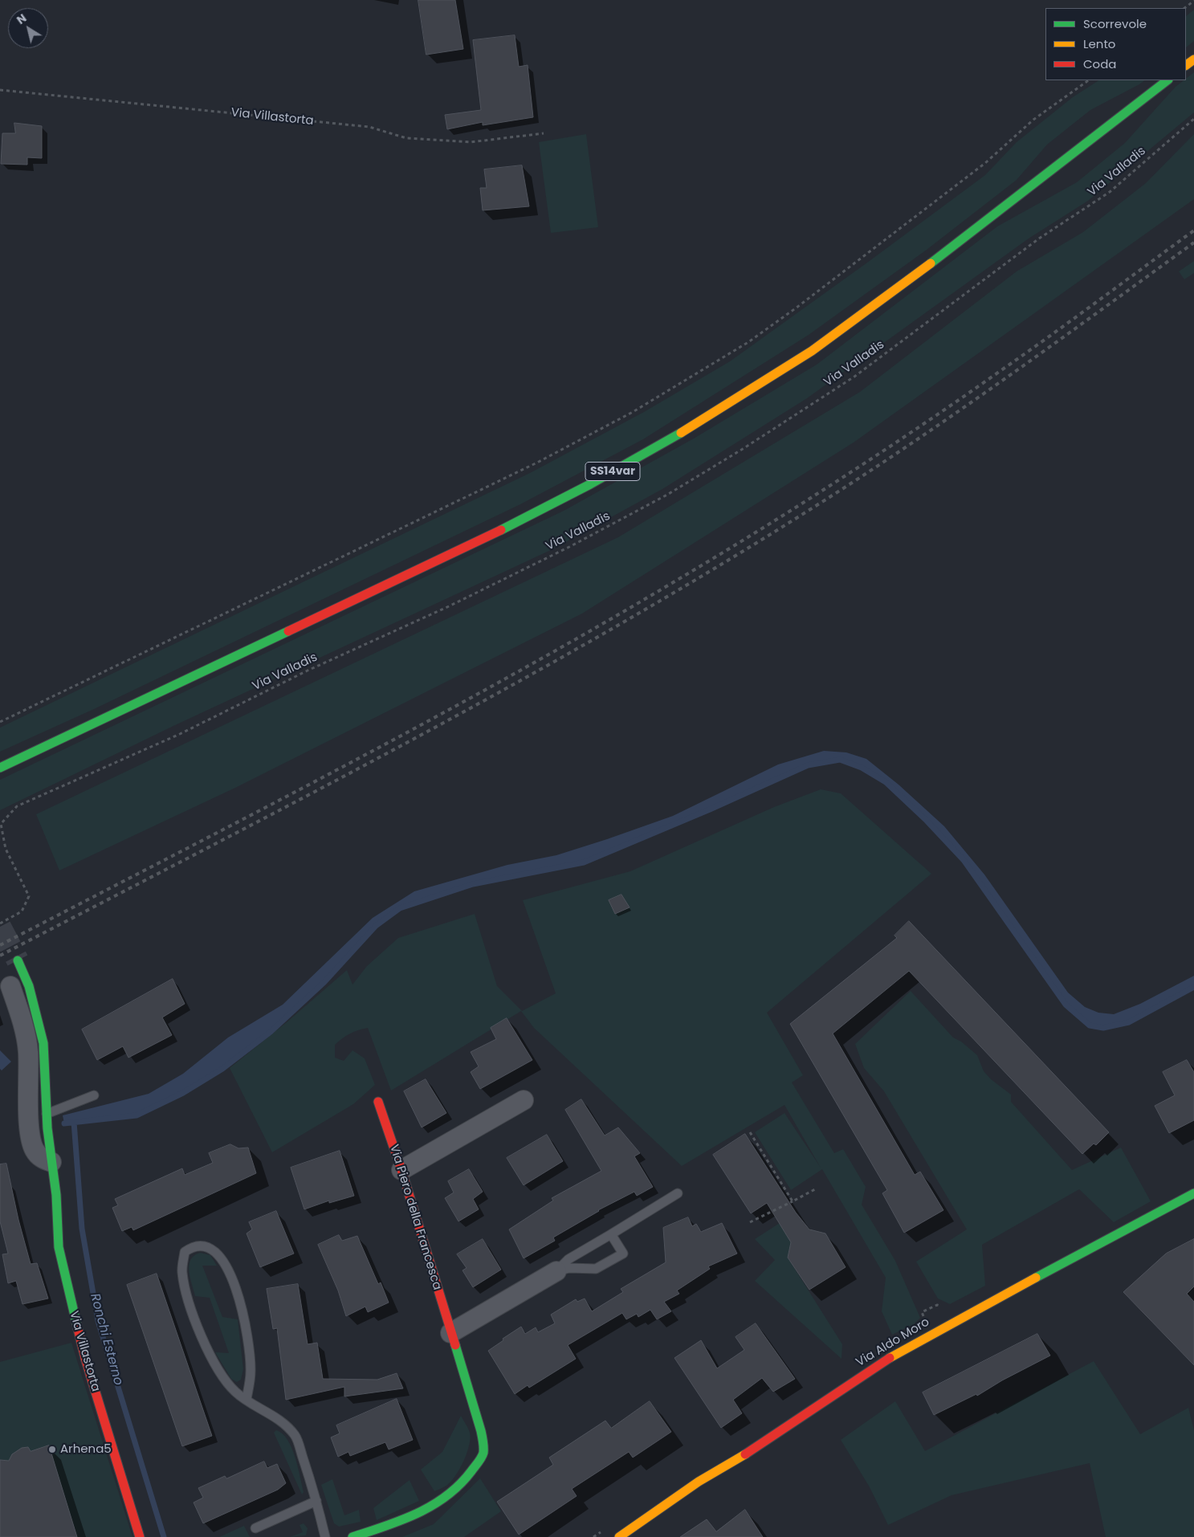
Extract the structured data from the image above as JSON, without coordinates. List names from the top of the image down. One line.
{"streets":{"main road":["Via Villastorta","SS14var","Via Piero della Francesca","Via Aldo Moro"],"path":["Via Valladis"]},"water":["Ronchi Esterno"],"places":["Arhena5"],"legend":["Scorrevole","Lento","Coda"],"north":"top left"}
